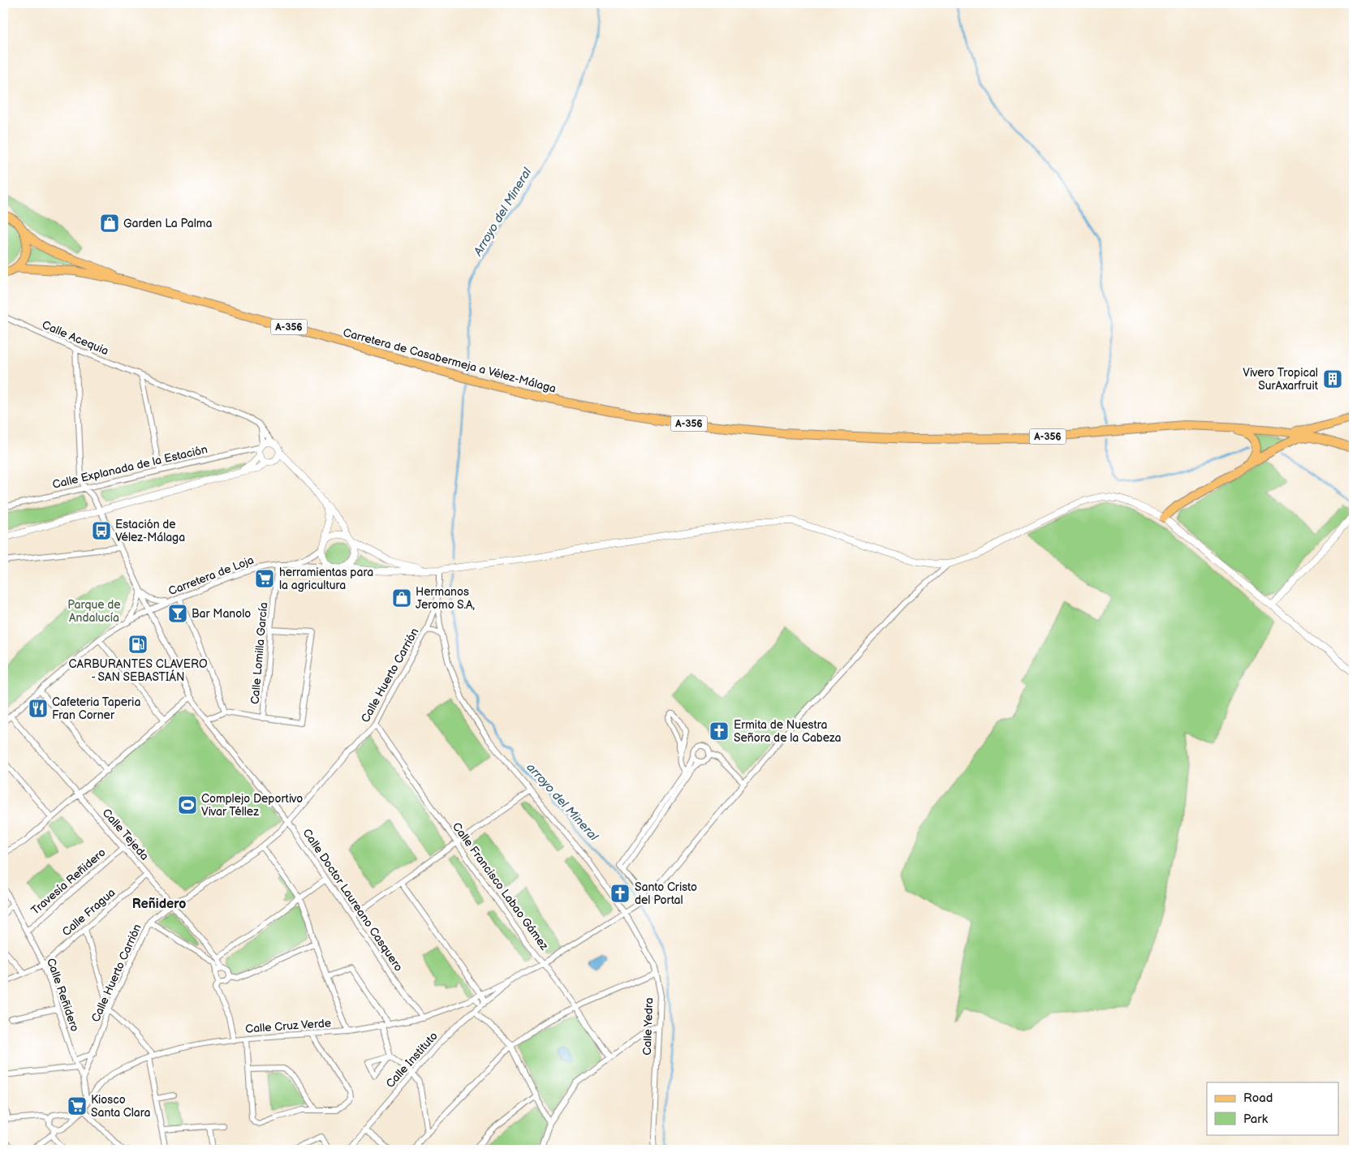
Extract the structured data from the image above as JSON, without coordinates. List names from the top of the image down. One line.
{"streets":{"main road":["A-356","Carretera de Casabermeja a Vélez-Málaga"],"street":["Calle Acequia","Calle Explanada de la Estación","Carretera de Loja","Calle Lomilla García","Calle Huerto Carrión","Calle Tejeda","Travesía Reñidero","Calle Francisco Labao Gámez","Calle Doctor Laureano Casquero","Calle Fragua","Calle Reñidero","Calle Cruz Verde","Calle Yedra","Calle Instituto"]},"crossings":[["A-356","Carretera de Casabermeja a Vélez-Málaga"],["Calle Acequia","Calle Explanada de la Estación"],["Calle Explanada de la Estación","Calle Doctor Laureano Casquero"],["Carretera de Loja","Calle Lomilla García"],["Carretera de Loja","Calle Tejeda"],["Carretera de Loja","Calle Doctor Laureano Casquero"],["Calle Huerto Carrión","Calle Tejeda"],["Calle Huerto Carrión","Calle Francisco Labao Gámez"],["Calle Huerto Carrión","Calle Doctor Laureano Casquero"],["Calle Huerto Carrión","Calle Reñidero"],["Calle Huerto Carrión","Calle Yedra"],["Calle Tejeda","Travesía Reñidero"],["Calle Tejeda","Calle Fragua"],["Travesía Reñidero","Calle Reñidero"],["Calle Francisco Labao Gámez","Calle Cruz Verde"],["Calle Doctor Laureano Casquero","Calle Cruz Verde"],["Calle Fragua","Calle Reñidero"],["Calle Reñidero","Calle Cruz Verde"],["Calle Cruz Verde","Calle Yedra"],["Calle Cruz Verde","Calle Instituto"]],"districts":["Reñidero"],"water":["Arroyo del Mineral","arroyo del Mineral"],"parks":["Parque de Andalucía"],"places":{"shop":["Garden La Palma","Hermanos Jeromo S.A,"],"building":["Vivero Tropical SurAxarfruit"],"bus stop":["Estación de Vélez-Málaga"],"supermarket":["herramientas para la agricultura","Kiosco Santa Clara"],"bar":["Bar Manolo"],"fuel station":["CARBURANTES CLAVERO - SAN SEBASTIÁN"],"restaurant":["Cafeteria Taperia Fran Corner"],"church":["Ermita de Nuestra Señora de la Cabeza","Santo Cristo del Portal"],"sports":["Complejo Deportivo Vivar Téllez"]},"legend":["Road","Park"]}
